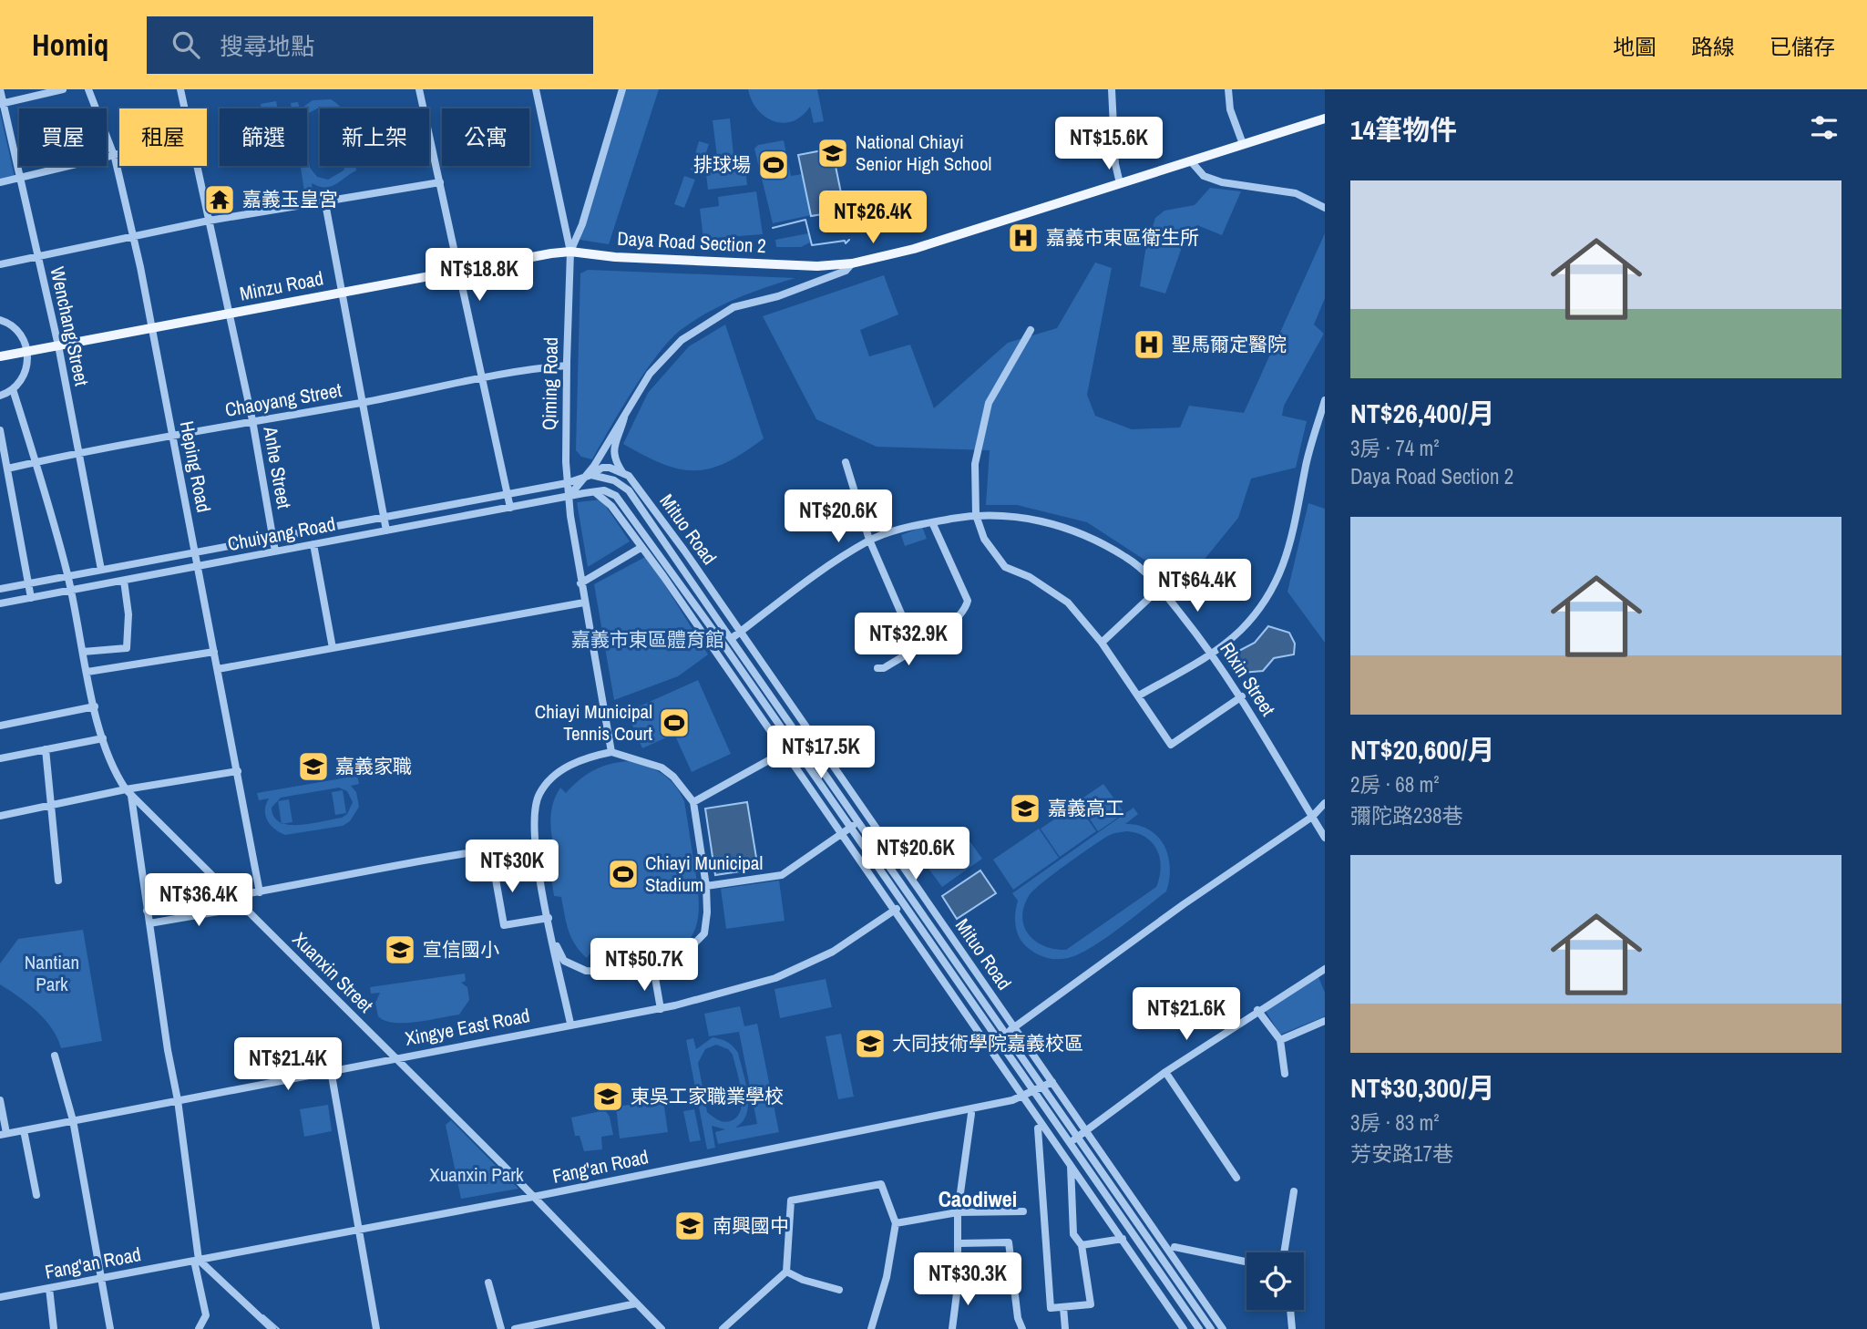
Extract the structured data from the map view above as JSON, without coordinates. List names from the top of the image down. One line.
{"streets":{"main road":["Daya Road Section 2","Minzu Road"],"street":["Wenchang Street","Qiming Road","Chaoyang Street","Heping Road","Anhe Street","Mituo Road","Chuiyang Road","RIxin Street","Xuanxin Street","Xingye East Road","Fang'an Road"]},"crossings":[["Daya Road Section 2","Minzu Road"],["Daya Road Section 2","Qiming Road"],["Minzu Road","Wenchang Street"],["Minzu Road","Qiming Road"],["Minzu Road","Heping Road"],["Minzu Road","Anhe Street"],["Wenchang Street","Chaoyang Street"],["Wenchang Street","Chuiyang Road"],["Qiming Road","Chaoyang Street"],["Qiming Road","Mituo Road"],["Qiming Road","Chuiyang Road"],["Chaoyang Street","Heping Road"],["Chaoyang Street","Anhe Street"],["Chaoyang Street","Xuanxin Street"],["Heping Road","Chuiyang Road"],["Anhe Street","Chuiyang Road"],["Mituo Road","Chuiyang Road"],["Mituo Road","RIxin Street"],["Mituo Road","Xingye East Road"],["Mituo Road","Fang'an Road"],["Chuiyang Road","Xuanxin Street"],["Xuanxin Street","Xingye East Road"],["Xuanxin Street","Fang'an Road"]],"districts":["Caodiwei"],"parks":["嘉義市東區體育館","Nantian Park","Xuanxin Park"],"places":{"school or university":["National Chiayi Senior High School","嘉義家職","嘉義高工","宣信國小","大同技術學院嘉義校區","東吳工家職業學校","南興國中"],"sports":["排球場","Chiayi Municipal Tennis Court","Chiayi Municipal Stadium"],"temple":["嘉義玉皇宮"],"hospital":["嘉義市東區衛生所","聖馬爾定醫院"]},"page":{"header":"Homiq","search":"搜尋地點","nav":["地圖","路線","已儲存"],"heading":"14筆物件","chip":["買屋","租屋","篩選","新上架","公寓"],"price":["NT$15.6K","NT$26.4K","NT$18.8K","NT$20.6K","NT$64.4K","NT$32.9K","NT$17.5K","NT$20.6K","NT$30K","NT$36.4K","NT$50.7K","NT$21.6K","NT$21.4K","NT$30.3K"],"list":[{"name":"NT$26,400/月","note":"3房 · 74 m² · Daya Road Section 2"},{"name":"NT$20,600/月","note":"2房 · 68 m² · 彌陀路238巷"},{"name":"NT$30,300/月","note":"3房 · 83 m² · 芳安路17巷"}]}}
